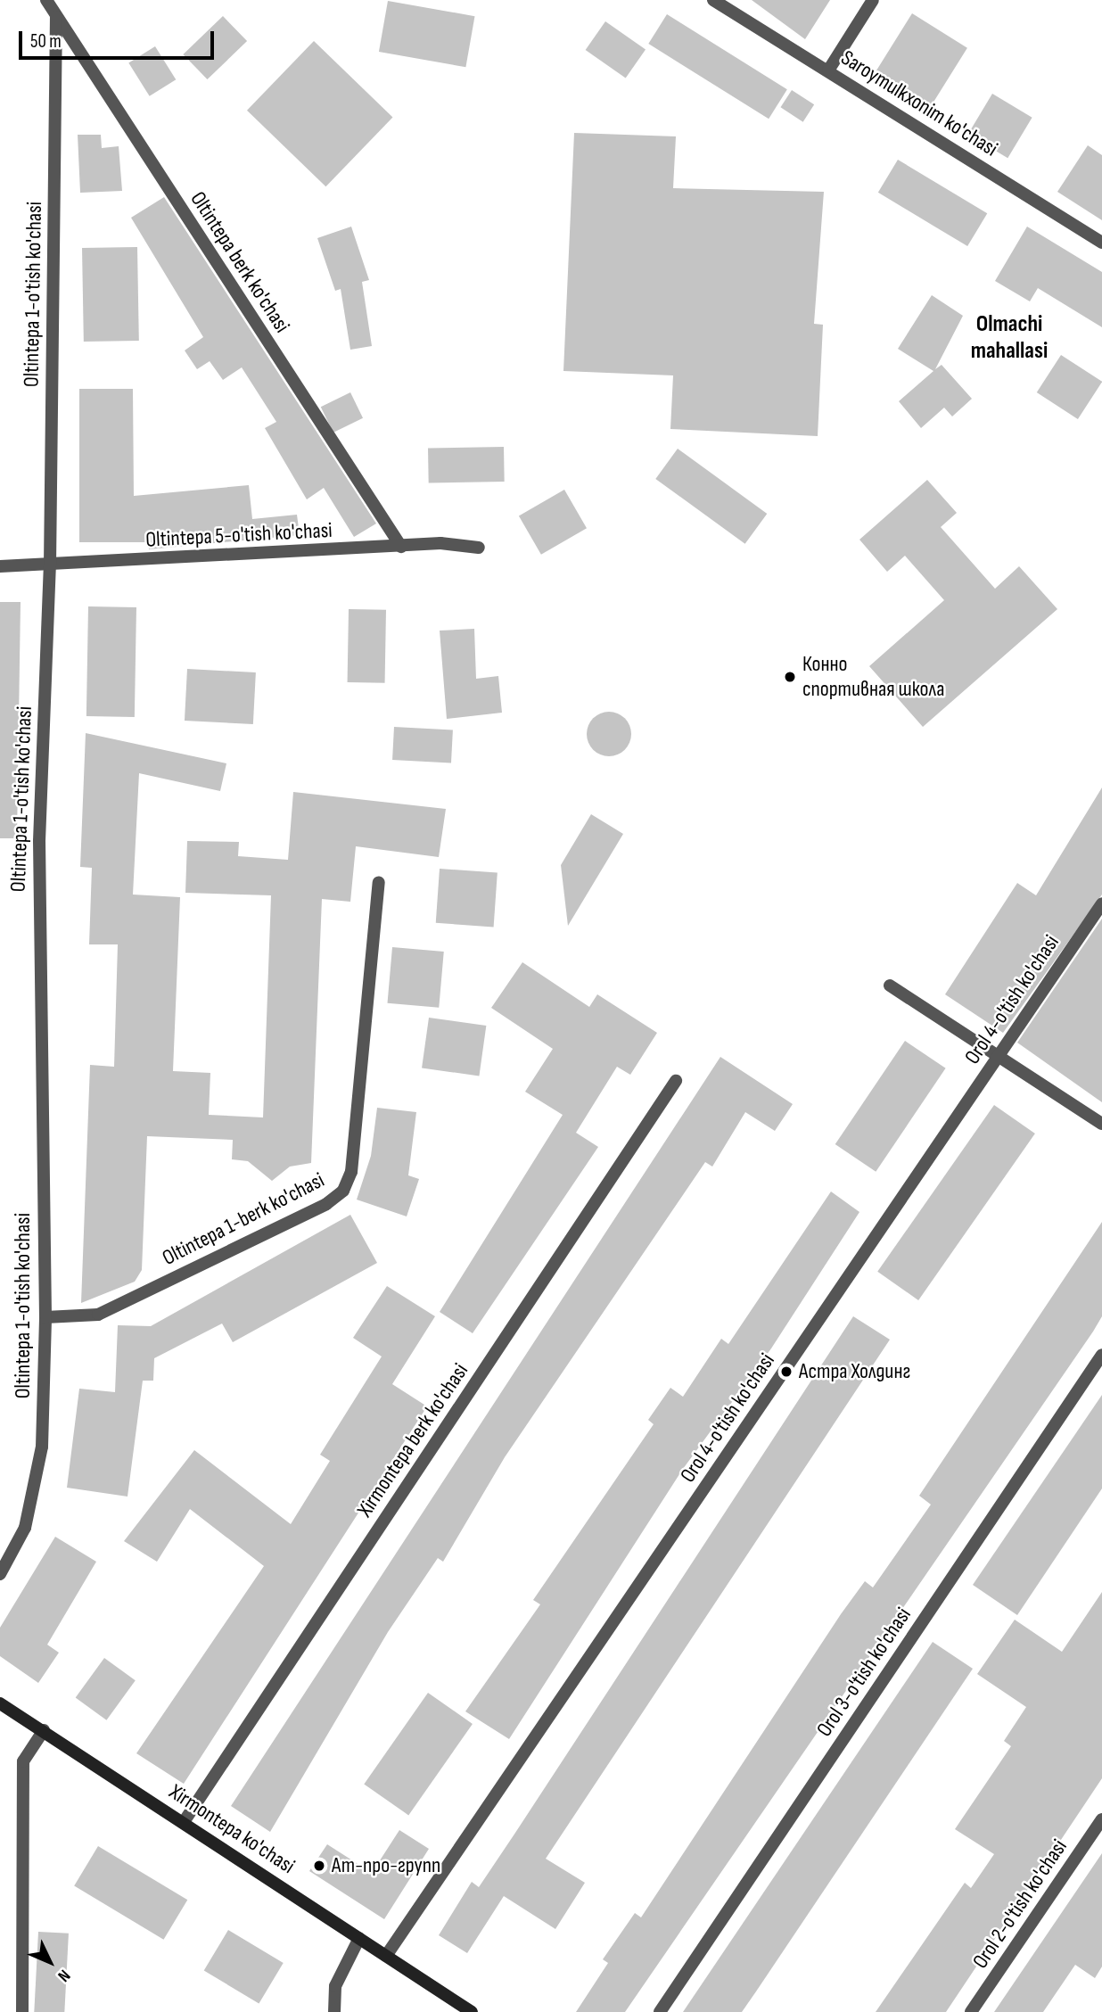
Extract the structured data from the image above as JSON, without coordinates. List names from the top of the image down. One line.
{"streets":{"street":["Saroymulkxonim ko'chasi","Oltintepa berk ko'chasi","Oltintepa 1-o'tish ko'chasi","Oltintepa 5-o'tish ko'chasi","Orol 4-o'tish ko'chasi","Oltintepa 1-berk ko'chasi","Xirmontepa berk ko'chasi","Orol 3-o'tish ko'chasi","Xirmontepa ko'chasi","Orol 2-o'tish ko'chasi"]},"crossings":[["Oltintepa berk ko'chasi","Oltintepa 1-o'tish ko'chasi"],["Oltintepa berk ko'chasi","Oltintepa 5-o'tish ko'chasi"],["Oltintepa 1-o'tish ko'chasi","Oltintepa 5-o'tish ko'chasi"],["Oltintepa 1-o'tish ko'chasi","Oltintepa 1-berk ko'chasi"],["Orol 4-o'tish ko'chasi","Xirmontepa ko'chasi"],["Xirmontepa berk ko'chasi","Xirmontepa ko'chasi"]],"districts":["Olmachi mahallasi"],"places":["Конно спортивная школа","Астра Холдинг","Ат-про-групп"],"scale_bar":"50 m","north":"bottom right"}
